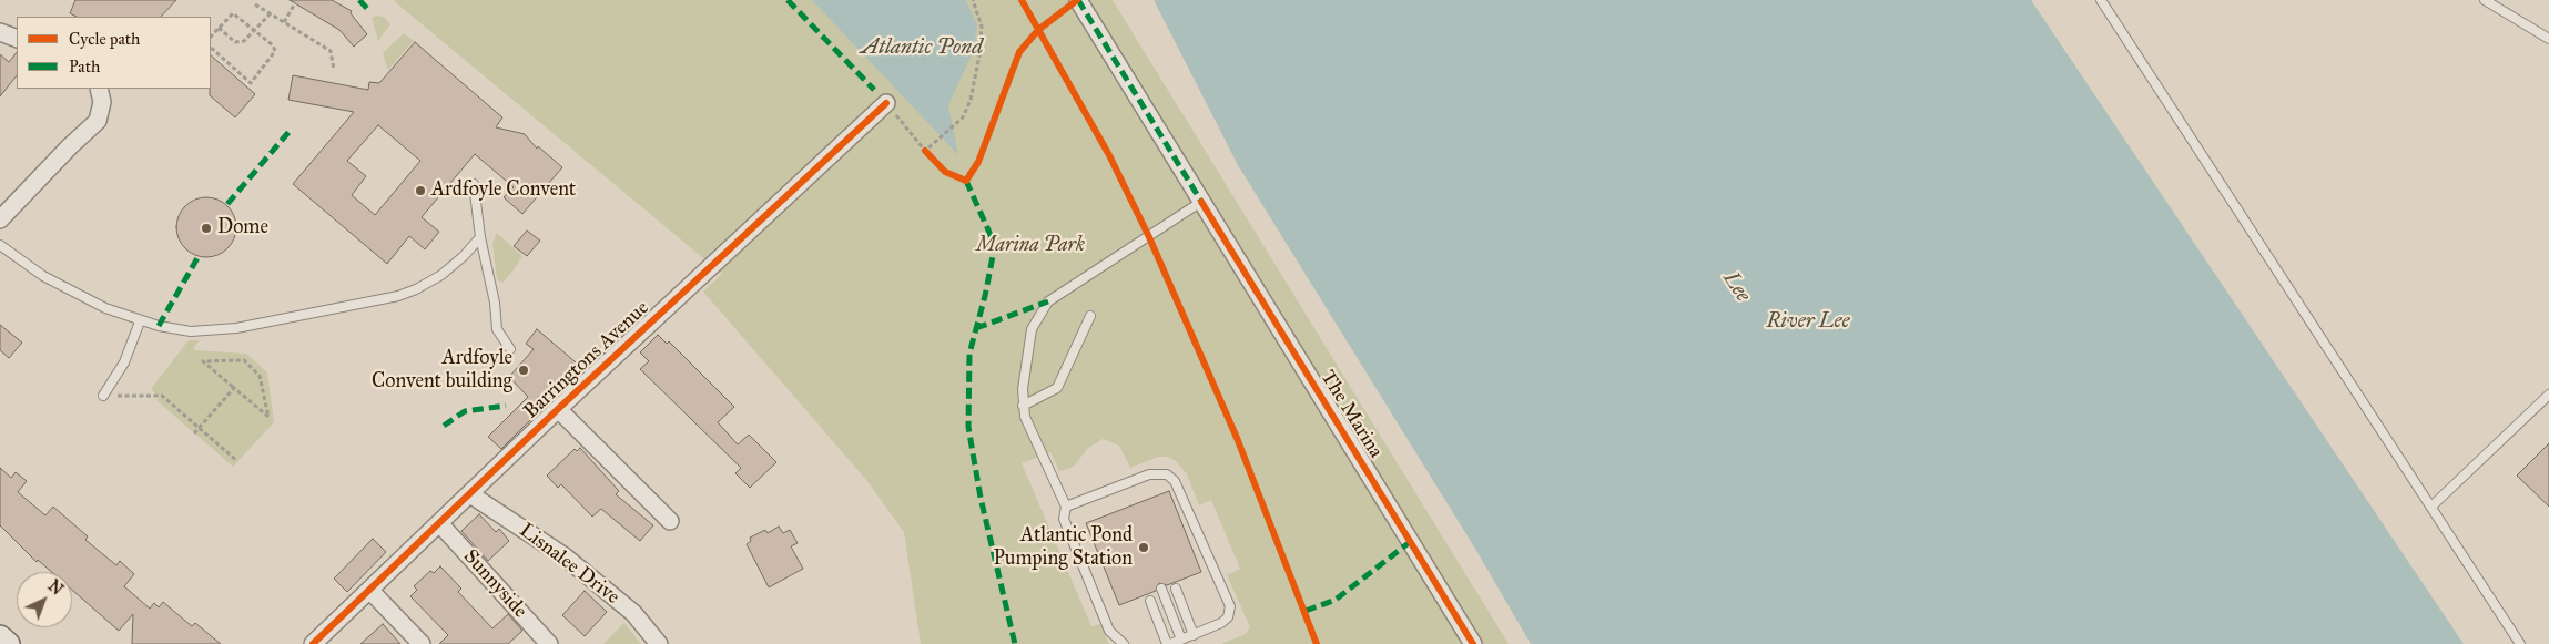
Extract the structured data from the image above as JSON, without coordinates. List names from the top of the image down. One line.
{"streets":{"street":["Barringtons Avenue","The Marina","Lisnalee Drive","Sunnyside"]},"crossings":[["Barringtons Avenue","Lisnalee Drive"],["Barringtons Avenue","Sunnyside"]],"water":["Atlantic Pond","Lee","River Lee"],"parks":["Marina Park"],"places":["Ardfoyle Convent","Dome","Ardfoyle Convent building","Atlantic Pond Pumping Station"],"legend":["Cycle path","Path"],"north":"top right"}
